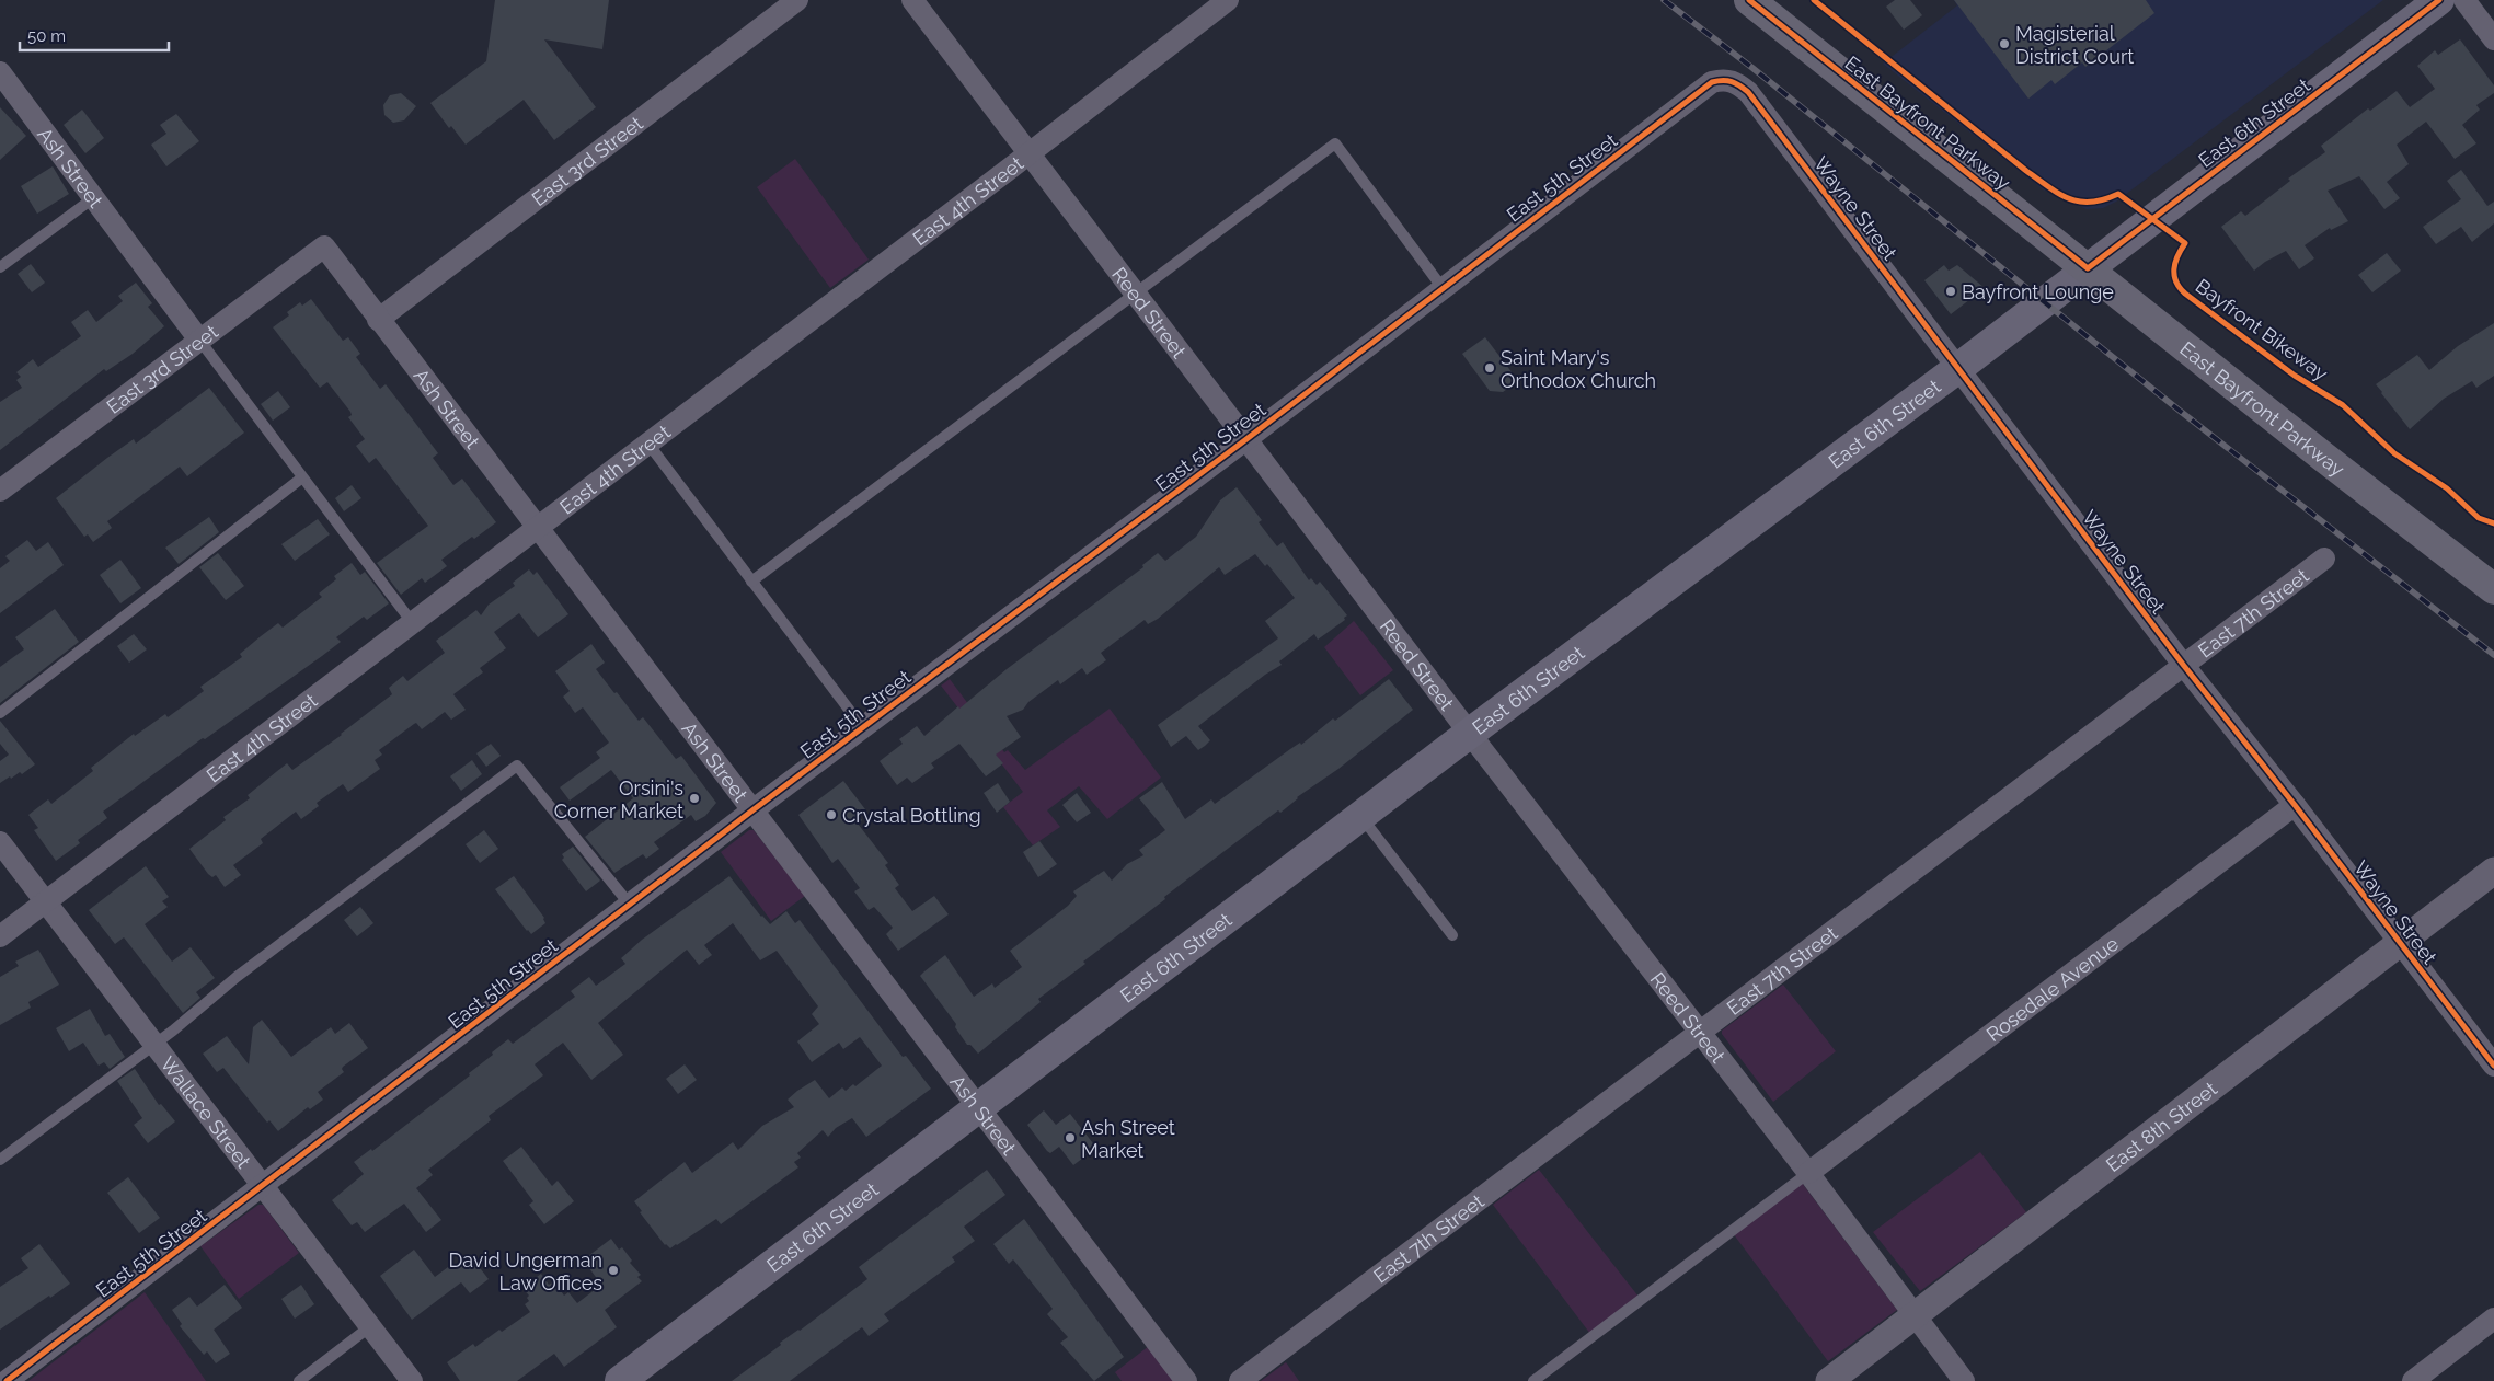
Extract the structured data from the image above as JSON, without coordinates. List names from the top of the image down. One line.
{"streets":{"highway":["East Bayfront Parkway"],"main road":["East 6th Street"],"street":["East 3rd Street","Ash Street","East 5th Street","East 4th Street","Wayne Street","Reed Street","East 7th Street","Rosedale Avenue","Wallace Street","East 8th Street"],"cycle path":["Bayfront Bikeway"]},"crossings":[["East Bayfront Parkway","East 6th Street"],["East 6th Street","Ash Street"],["East 6th Street","Wayne Street"],["East 6th Street","Reed Street"],["East 3rd Street","Ash Street"],["Ash Street","East 5th Street"],["Ash Street","East 4th Street"],["East 5th Street","Wayne Street"],["East 5th Street","Reed Street"],["East 5th Street","Wallace Street"],["East 4th Street","Reed Street"],["East 4th Street","Wallace Street"],["Wayne Street","East 7th Street"],["Wayne Street","Rosedale Avenue"],["Wayne Street","East 8th Street"],["Reed Street","East 7th Street"],["Reed Street","Rosedale Avenue"],["Reed Street","East 8th Street"]],"places":["Magisterial District Court","Bayfront Lounge","Saint Mary's Orthodox Church","Orsini's Corner Market","Crystal Bottling","Ash Street Market","David Ungerman Law Offices"],"scale_bar":"50 m"}
